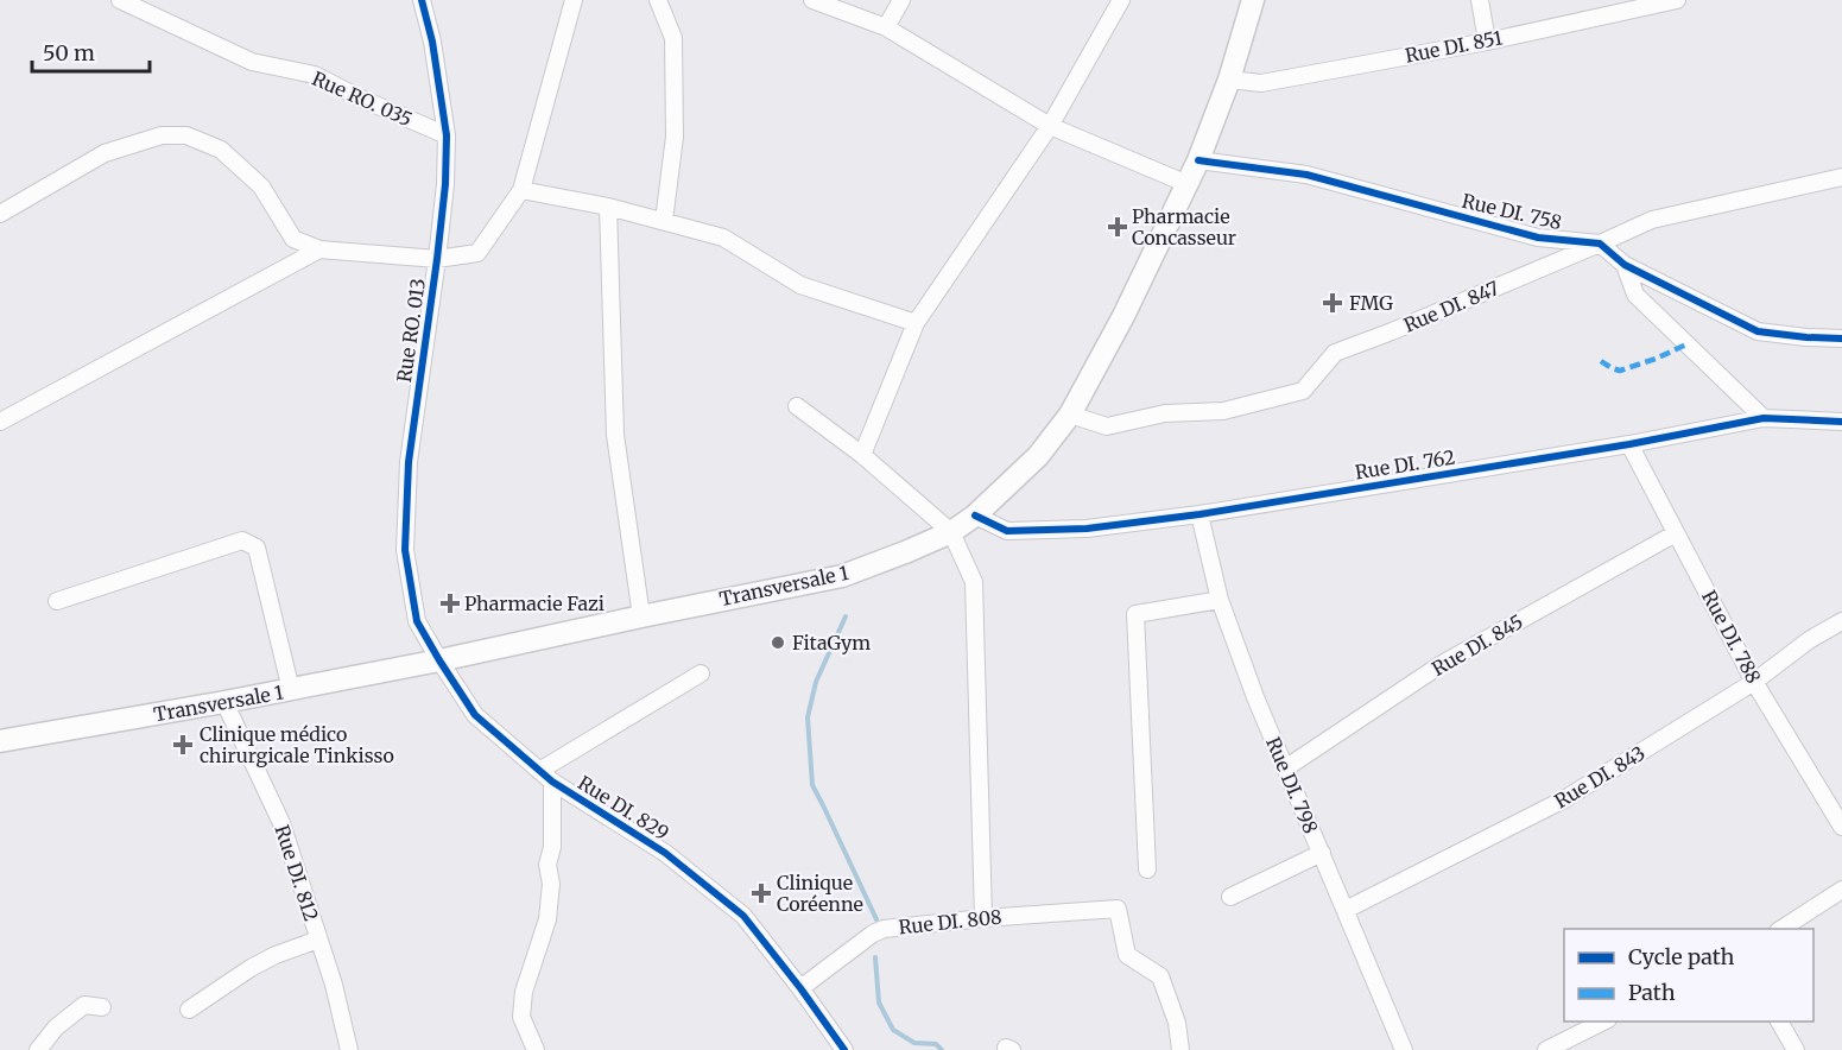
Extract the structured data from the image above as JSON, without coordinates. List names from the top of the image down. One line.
{"streets":{"main road":["Transversale 1"],"street":["Rue DI. 851","Rue RO. 035","Rue DI. 758","Rue DI. 847","Rue RO. 013","Rue DI. 762","Rue DI. 788","Rue DI. 845","Rue DI. 843","Rue DI. 798","Rue DI. 829","Rue DI. 812","Rue DI. 808"]},"crossings":[["Rue DI. 851","Transversale 1"],["Rue RO. 035","Rue RO. 013"],["Rue DI. 758","Rue DI. 847"],["Rue DI. 758","Transversale 1"],["Rue DI. 847","Transversale 1"],["Rue RO. 013","Transversale 1"],["Rue RO. 013","Rue DI. 829"],["Rue DI. 762","Transversale 1"],["Rue DI. 762","Rue DI. 788"],["Rue DI. 762","Rue DI. 798"],["Transversale 1","Rue DI. 829"],["Transversale 1","Rue DI. 812"],["Rue DI. 788","Rue DI. 845"],["Rue DI. 788","Rue DI. 843"],["Rue DI. 845","Rue DI. 798"],["Rue DI. 843","Rue DI. 798"],["Rue DI. 829","Rue DI. 808"]],"places":{"health":["Pharmacie Concasseur","FMG","Pharmacie Fazi","Clinique médico chirurgicale Tinkisso","Clinique Coréenne"],"other":["FitaGym"]},"legend":["Cycle path","Path"],"scale_bar":"50 m"}
